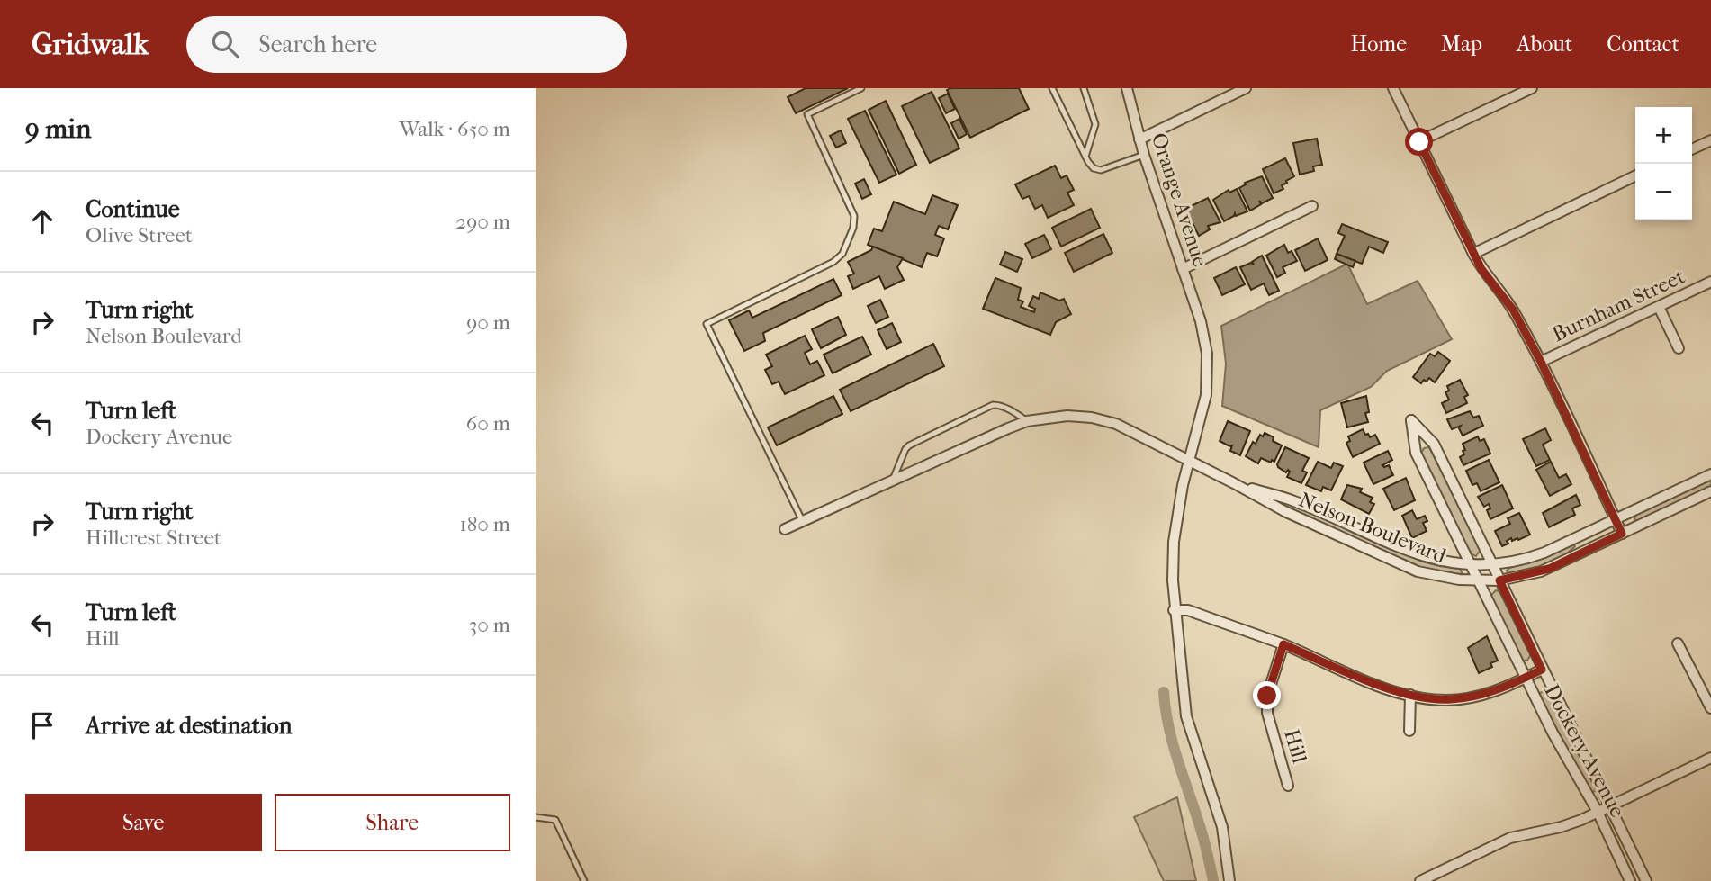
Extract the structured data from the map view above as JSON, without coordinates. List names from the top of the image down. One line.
{"streets":{"street":["Orange Avenue","Burnham Street","Nelson Boulevard","Hill","Dockery Avenue"]},"crossings":[["Orange Avenue","Nelson Boulevard"],["Nelson Boulevard","Dockery Avenue"]],"page":{"header":"Gridwalk","search":"Search here","nav":["Home","Map","About","Contact"],"heading":["9 min","Walk · 650 m"],"map_buttons":["+","−"],"list":[["Continue","Olive Street","290 m"],["Turn right","Nelson Boulevard","90 m"],["Turn left","Dockery Avenue","60 m"],["Turn right","Hillcrest Street","180 m"],["Turn left","Hill","30 m"],"Arrive at destination"],"buttons":["Save","Share"]}}
